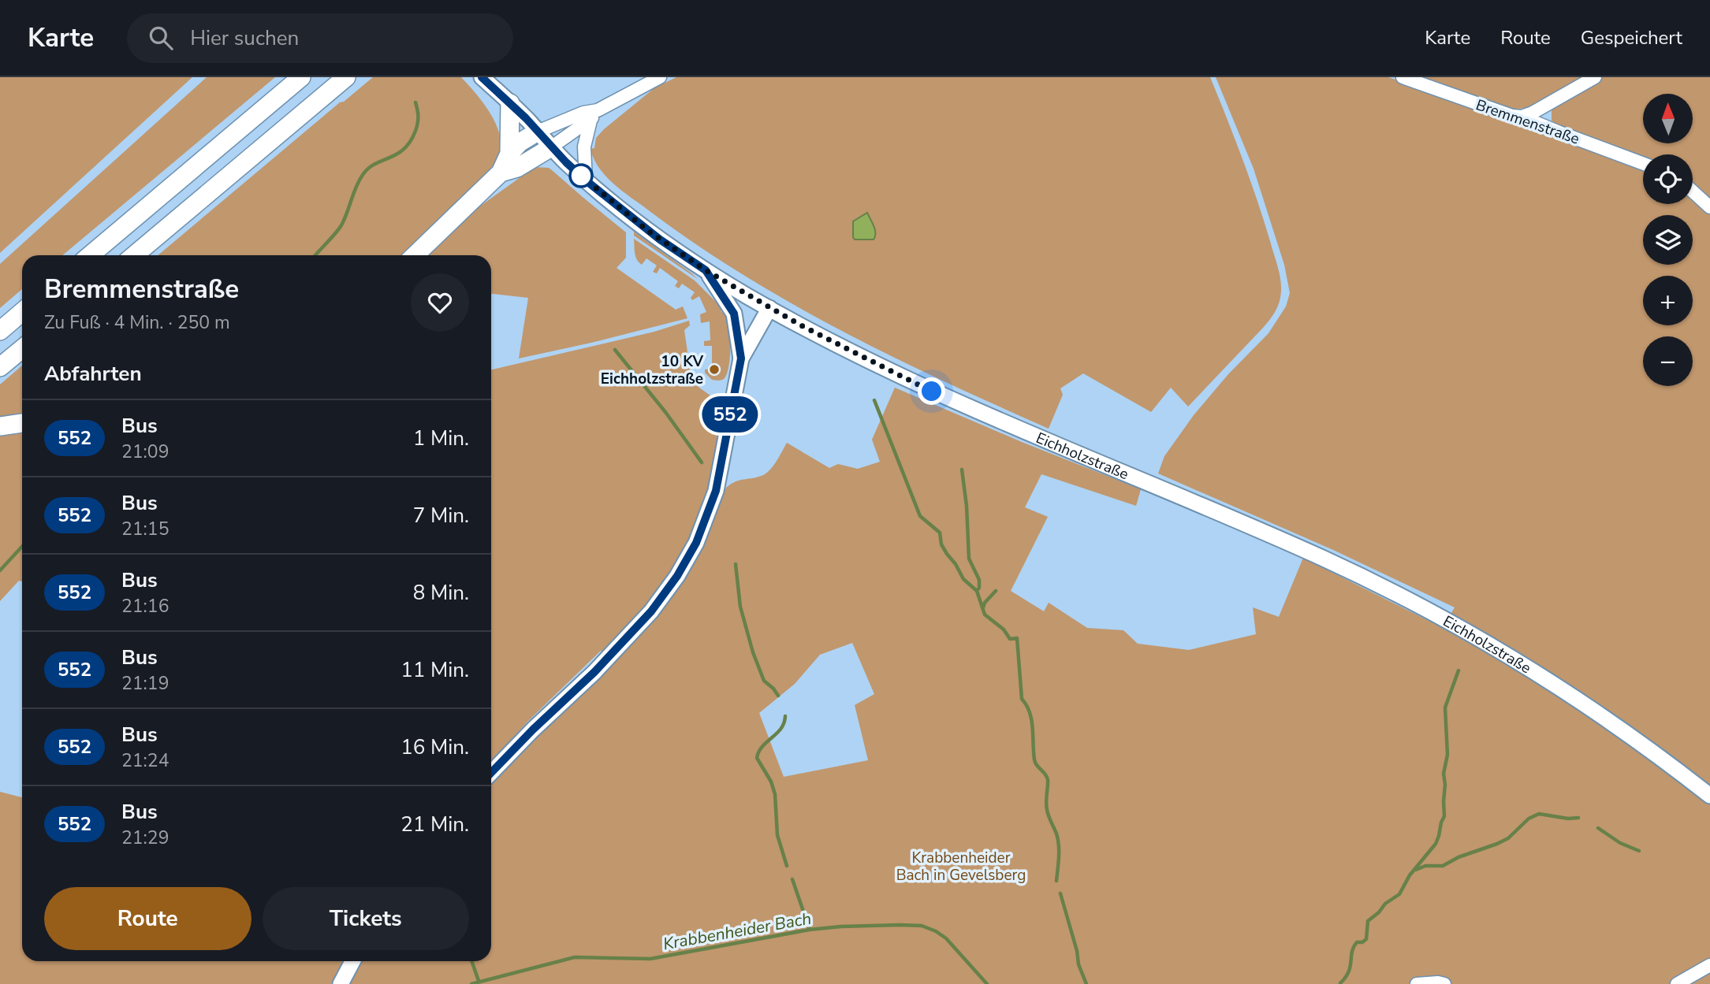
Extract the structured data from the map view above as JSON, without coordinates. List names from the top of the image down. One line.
{"streets":{"main road":["Eichholzstraße"],"street":["Bremmenstraße"]},"water":["Krabbenheider Bach"],"parks":["Krabbenheider Bach in Gevelsberg"],"places":["10 KV Eichholzstraße"],"lines":["bus line 552"],"north":"top","page":{"header":"Karte","search":"Hier suchen","nav":["Karte","Route","Gespeichert"],"on_map":"552","map_buttons":["+","−"],"heading":[["Bremmenstraße","Zu Fuß · 4 Min. · 250 m"],"Abfahrten"],"list":[{"mark":"552","name":"Bus","note":"21:09","value":"1 Min."},{"mark":"552","name":"Bus","note":"21:15","value":"7 Min."},{"mark":"552","name":"Bus","note":"21:16","value":"8 Min."},{"mark":"552","name":"Bus","note":"21:19","value":"11 Min."},{"mark":"552","name":"Bus","note":"21:24","value":"16 Min."},{"mark":"552","name":"Bus","note":"21:29","value":"21 Min."}],"buttons":["Route","Tickets"]}}
